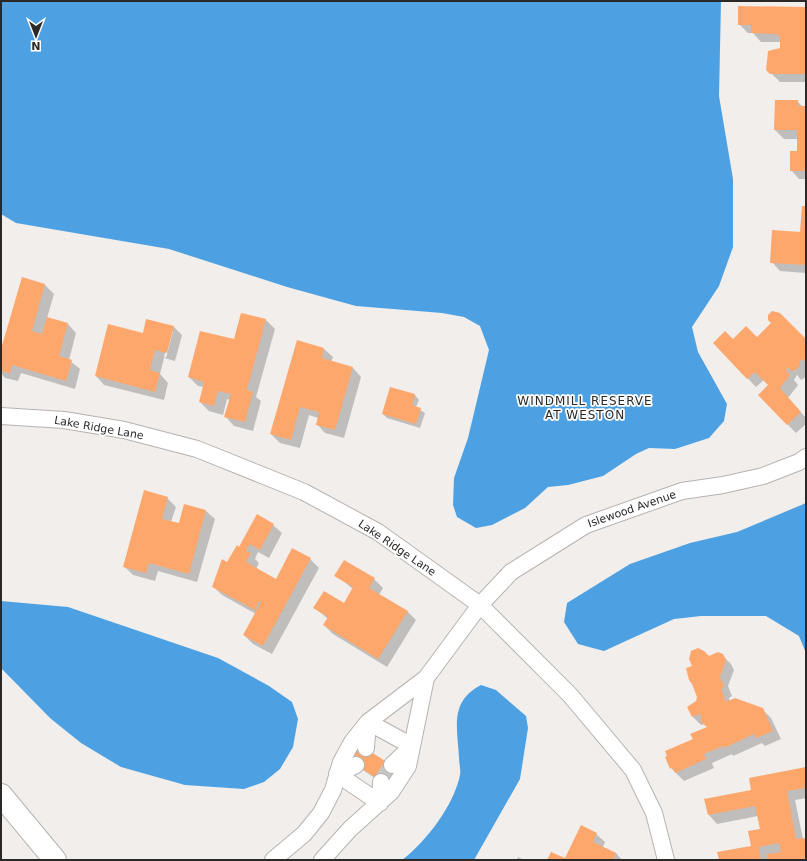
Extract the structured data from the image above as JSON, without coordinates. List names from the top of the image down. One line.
{"streets":{"street":["Lake Ridge Lane","Islewood Avenue"]},"crossings":[["Lake Ridge Lane","Islewood Avenue"]],"districts":["WINDMILL RESERVE AT WESTON"],"north":"bottom"}
